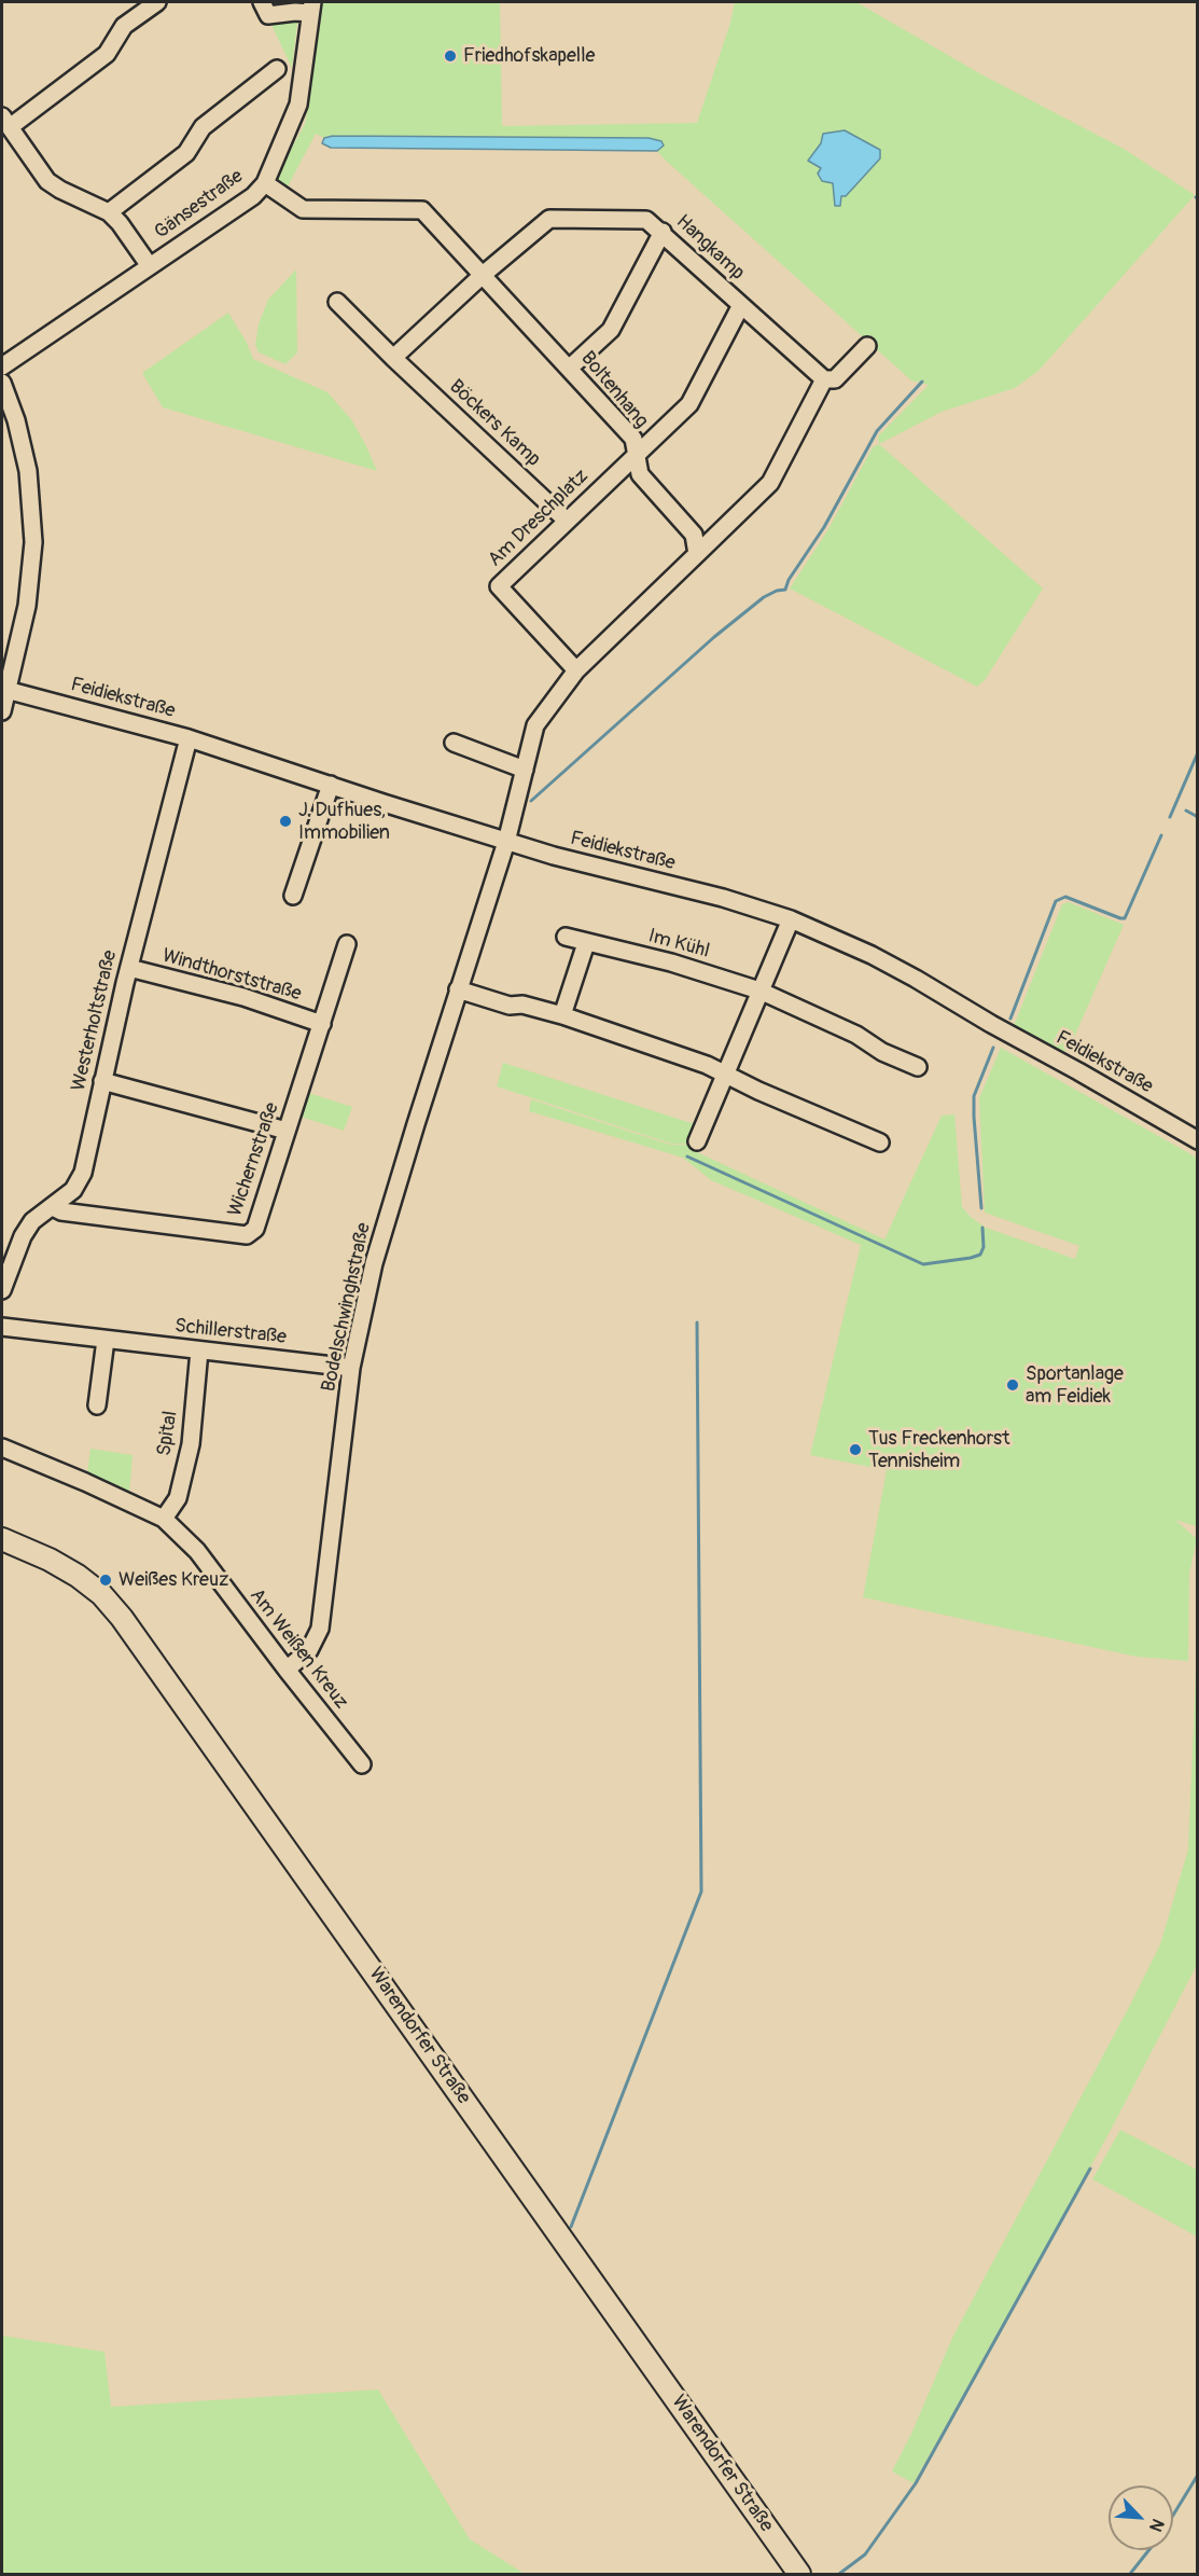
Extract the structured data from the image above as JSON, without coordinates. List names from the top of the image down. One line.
{"streets":{"main road":["Warendorfer Straße"],"street":["Gänsestraße","Hangkamp","Boltenhang","Böckers Kamp","Am Dreschplatz","Feidiekstraße","Im Kühl","Windthorststraße","Westerholtstraße","Wichernstraße","Bodelschwinghstraße","Schillerstraße","Spital","Am Weißen Kreuz"]},"crossings":[["Gänsestraße","Boltenhang"],["Hangkamp","Boltenhang"],["Hangkamp","Am Dreschplatz"],["Boltenhang","Am Dreschplatz"],["Böckers Kamp","Am Dreschplatz"],["Feidiekstraße","Westerholtstraße"],["Feidiekstraße","Bodelschwinghstraße"],["Windthorststraße","Westerholtstraße"],["Windthorststraße","Wichernstraße"],["Westerholtstraße","Wichernstraße"],["Bodelschwinghstraße","Schillerstraße"],["Bodelschwinghstraße","Am Weißen Kreuz"],["Schillerstraße","Spital"],["Spital","Am Weißen Kreuz"]],"places":["Friedhofskapelle","J. Dufhues, Immobilien","Sportanlage am Feidiek","Tus Freckenhorst Tennisheim","Weißes Kreuz"],"north":"bottom right"}
